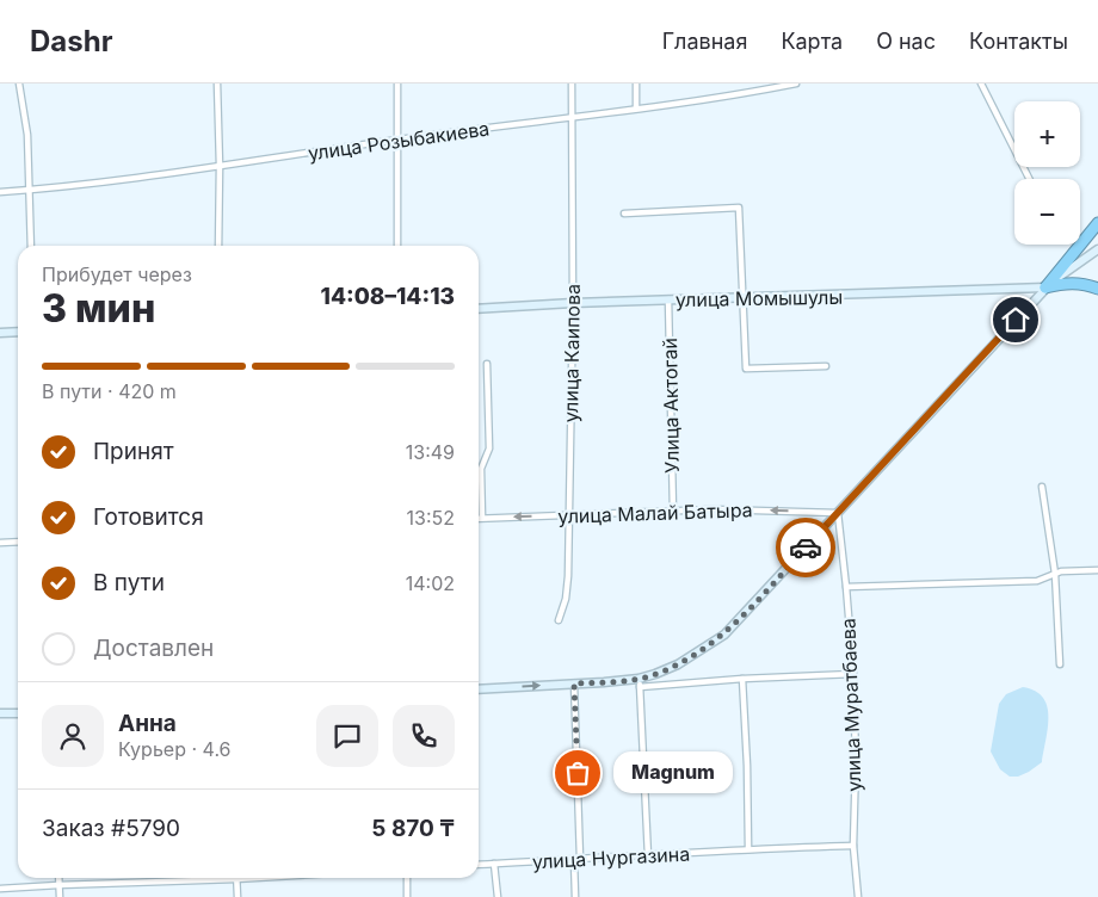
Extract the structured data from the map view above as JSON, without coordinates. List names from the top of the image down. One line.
{"streets":{"main road":["улица Момышулы"],"street":["улица Розыбакиева","улица Каипова","Улица Актогай","улица Малай Батыра","улица Муратбаева","улица Нургазина"]},"crossings":[["улица Розыбакиева","улица Каипова"],["улица Момышулы","улица Каипова"],["улица Момышулы","Улица Актогай"],["улица Каипова","улица Малай Батыра"],["Улица Актогай","улица Малай Батыра"],["улица Малай Батыра","улица Муратбаева"],["улица Муратбаева","улица Нургазина"]],"one_way":["улица Малай Батыра"],"places":["Magnum"],"page":{"header":"Dashr","nav":["Главная","Карта","О нас","Контакты"],"map_buttons":["+","−"],"heading":["3 мин","Прибудет через","14:08–14:13"],"panel":["Анна","Курьер · 4.6","Заказ #5790","5 870 ₸"],"bar":"В пути · 420 m","list":[["Принят","13:49"],["Готовится","13:52"],["В пути","14:02"],"Доставлен"],"bubble":"Magnum"}}
